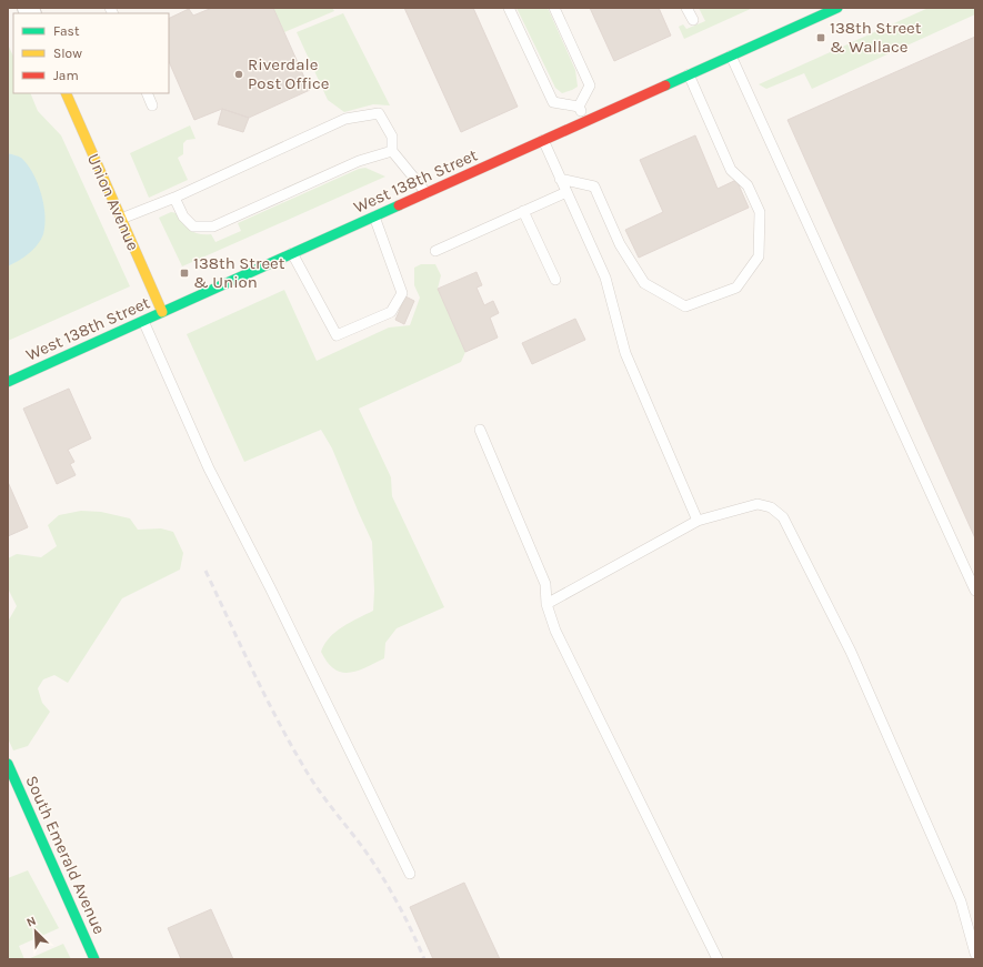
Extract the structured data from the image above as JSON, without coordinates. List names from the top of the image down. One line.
{"streets":{"street":["West 138th Street","Union Avenue","South Emerald Avenue"]},"crossings":[["West 138th Street","Union Avenue"]],"places":{"transit":["138th Street & Wallace","138th Street & Union"],"other":["Riverdale Post Office"]},"legend":["Fast","Slow","Jam"],"north":"top left"}
